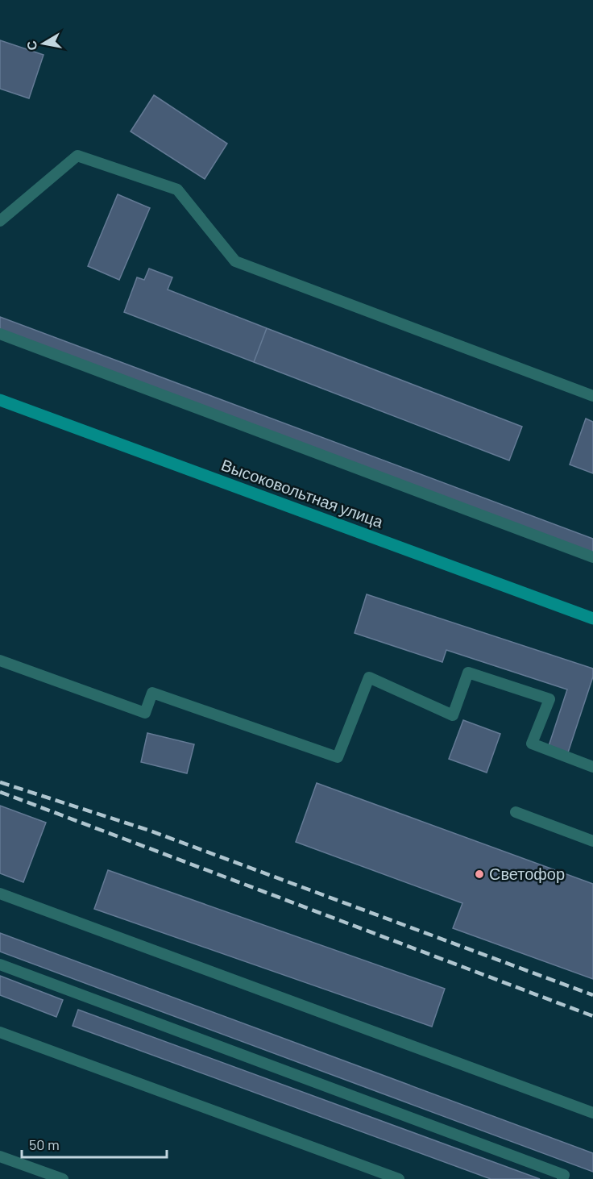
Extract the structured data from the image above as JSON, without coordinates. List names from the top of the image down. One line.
{"streets":{"street":["Высоковольтная улица"]},"places":["Светофор"],"scale_bar":"50 m","north":"left"}
